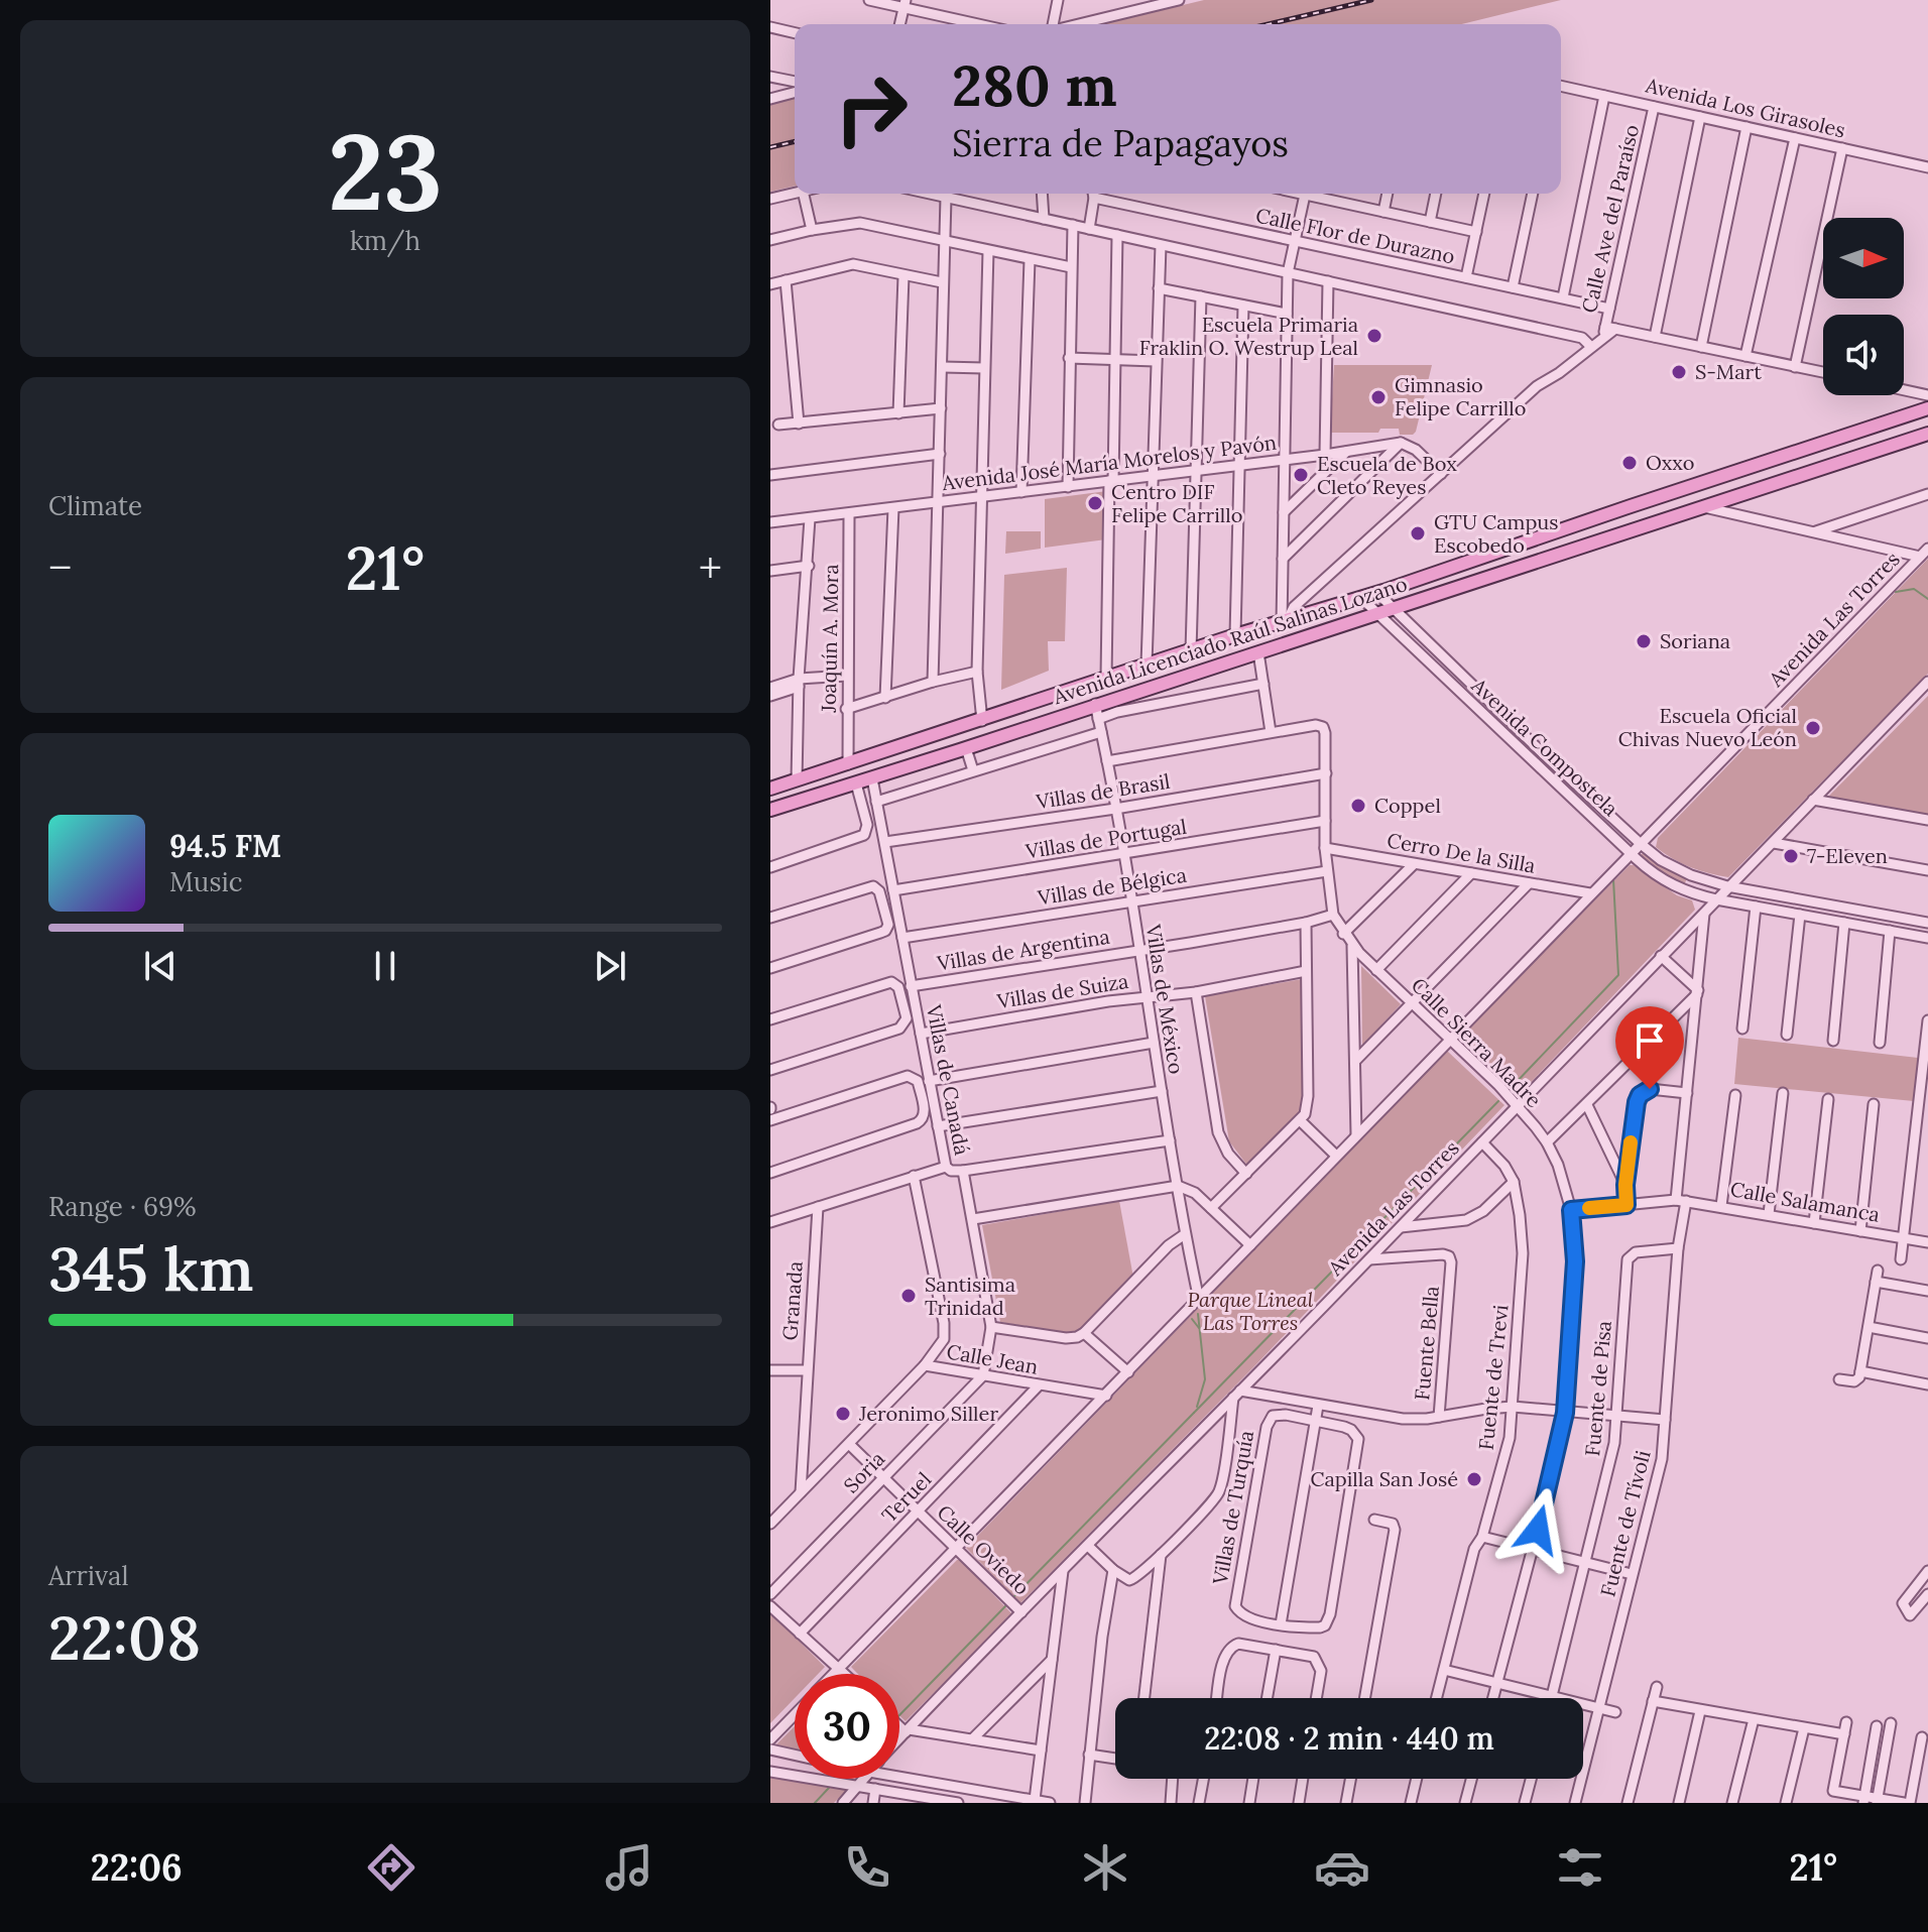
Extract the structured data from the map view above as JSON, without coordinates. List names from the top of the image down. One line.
{"streets":{"main road":["Avenida Licenciado Raúl Salinas Lozano"],"street":["Avenida Los Girasoles","Calle Ave del Paraíso","Calle Flor de Durazno","Avenida José María Morelos y Pavón","Avenida Las Torres","Joaquín A. Mora","Avenida Compostela","Villas de Brasil","Villas de Portugal","Cerro De la Silla","Villas de Bélgica","Villas de Argentina","Villas de Suiza","Villas de México","Calle Sierra Madre","Villas de Canadá","Calle Salamanca","Granada","Fuente Bella","Calle Jean","Fuente de Trevi","Fuente de Pisa","Soria","Teruel","Villas de Turquía","Fuente de Tívoli","Calle Oviedo"]},"crossings":[["Avenida Los Girasoles","Calle Ave del Paraíso"],["Calle Ave del Paraíso","Calle Flor de Durazno"],["Avenida José María Morelos y Pavón","Joaquín A. Mora"],["Avenida Las Torres","Avenida Compostela"],["Avenida Las Torres","Cerro De la Silla"],["Avenida Las Torres","Villas de México"],["Avenida Las Torres","Calle Sierra Madre"],["Avenida Las Torres","Fuente Bella"],["Avenida Las Torres","Calle Jean"],["Avenida Las Torres","Fuente de Tívoli"],["Avenida Las Torres","Calle Oviedo"],["Joaquín A. Mora","Avenida Licenciado Raúl Salinas Lozano"],["Avenida Licenciado Raúl Salinas Lozano","Avenida Compostela"],["Avenida Licenciado Raúl Salinas Lozano","Villas de México"],["Avenida Licenciado Raúl Salinas Lozano","Villas de Canadá"],["Villas de Brasil","Villas de México"],["Villas de Brasil","Calle Sierra Madre"],["Villas de Brasil","Villas de Canadá"],["Villas de Portugal","Villas de México"],["Villas de Portugal","Calle Sierra Madre"],["Villas de Portugal","Villas de Canadá"],["Cerro De la Silla","Calle Sierra Madre"],["Villas de Bélgica","Villas de México"],["Villas de Bélgica","Calle Sierra Madre"],["Villas de Bélgica","Villas de Canadá"],["Villas de Argentina","Villas de México"],["Villas de Argentina","Calle Sierra Madre"],["Villas de Argentina","Villas de Canadá"],["Villas de Suiza","Villas de México"],["Villas de Suiza","Villas de Canadá"],["Calle Sierra Madre","Calle Salamanca"],["Villas de Canadá","Calle Jean"],["Villas de Canadá","Soria"],["Calle Salamanca","Fuente de Tívoli"],["Calle Jean","Soria"],["Calle Jean","Teruel"],["Fuente de Pisa","Fuente de Tívoli"],["Soria","Calle Oviedo"],["Teruel","Calle Oviedo"]],"parks":["Parque Lineal Las Torres"],"places":["Escuela Primaria Fraklin O. Westrup Leal","S-Mart","Gimnasio Felipe Carrillo","Oxxo","Escuela de Box Cleto Reyes","Centro DIF Felipe Carrillo","GTU Campus Escobedo","Soriana","Escuela Oficial Chivas Nuevo León","Coppel","7-Eleven","Santisima Trinidad","Jeronimo Siller","Capilla San José"],"north":"right","page":{"tile":[["23","km/h"],"Climate",["Range · 69%","345 km"],["Arrival","22:08"]],"turn":["280 m","Sierra de Papagayos"],"heat":["−","21°","+"],"song":["94.5 FM","Music"],"limit":"30","trip":"22:08 · 2 min · 440 m","tabs":["22:06","21°"]}}
